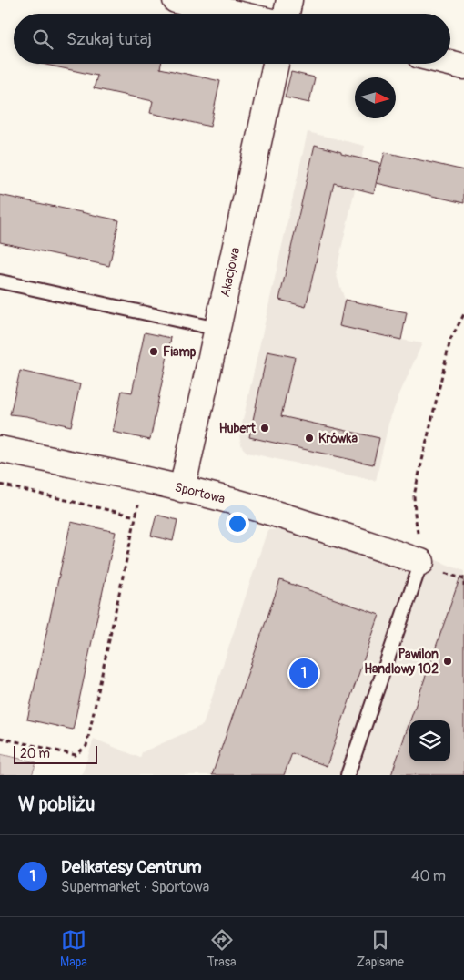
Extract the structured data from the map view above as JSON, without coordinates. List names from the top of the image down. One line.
{"streets":{"street":["Akacjowa","Sportowa"]},"crossings":[["Akacjowa","Sportowa"]],"places":["Fiamp","Hubert","Krówka","Pawilon Handlowy 102"],"scale_bar":"20 m","north":"right","page":{"search":"Szukaj tutaj","pins":"1","scale":"20 m","heading":"W pobliżu","list":[{"mark":"1","name":"Delikatesy Centrum","note":"Supermarket · Sportowa","value":"40 m"}],"nav":["Mapa","Trasa","Zapisane"]}}
